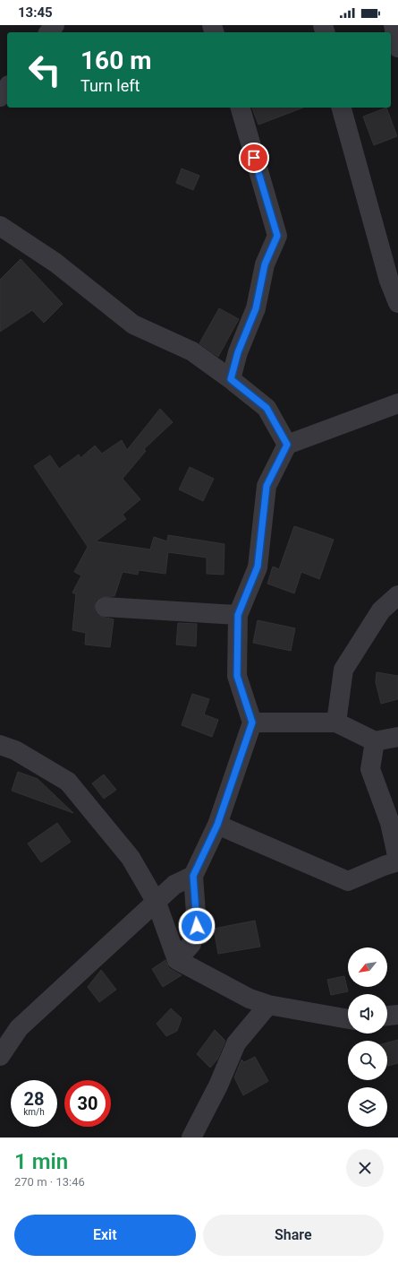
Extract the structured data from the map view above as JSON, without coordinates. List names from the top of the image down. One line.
{"north":"bottom left","page":{"status":"13:45","turn":["160 m","Turn left"],"speed":"28 km/h","limit":"30","heading":["1 min","270 m · 13:46"],"buttons":["Exit","Share"]}}
